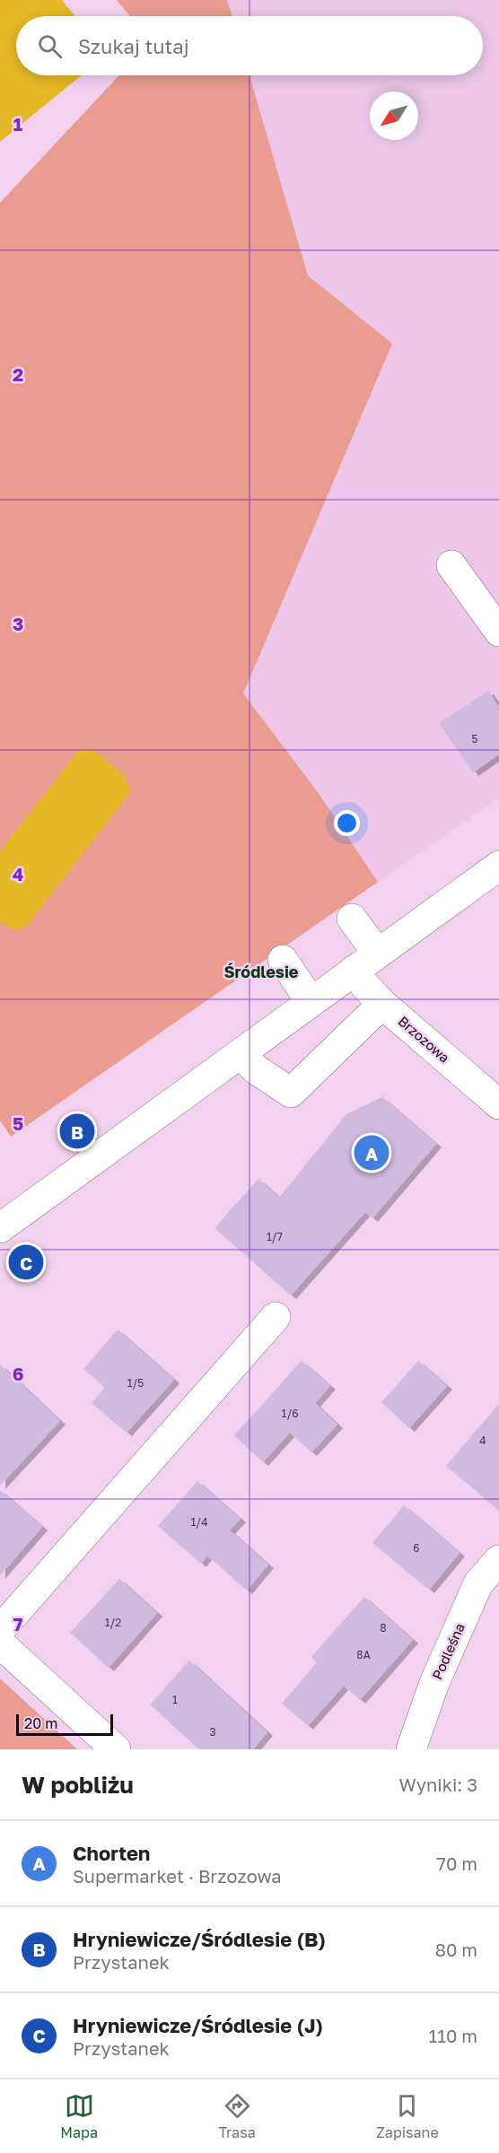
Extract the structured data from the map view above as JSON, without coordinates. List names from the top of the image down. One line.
{"streets":{"street":["Brzozowa","Podleśna"]},"districts":["Śródlesie"],"house_numbers":["5","1/7","1/5","1/6","4","1/4","6","1/2","8","8A","1","3"],"scale_bar":"20 m","north":"bottom left","page":{"search":"Szukaj tutaj","pins":["B","A","C"],"scale":"20 m","heading":["W pobliżu","Wyniki: 3"],"list":[{"mark":"A","name":"Chorten","note":"Supermarket · Brzozowa","value":"70 m"},{"mark":"B","name":"Hryniewicze/Śródlesie (B)","note":"Przystanek","value":"80 m"},{"mark":"C","name":"Hryniewicze/Śródlesie (J)","note":"Przystanek","value":"110 m"}],"nav":["Mapa","Trasa","Zapisane"]},"grid":{"rows":["1","2","3","4","5","6","7"]}}
